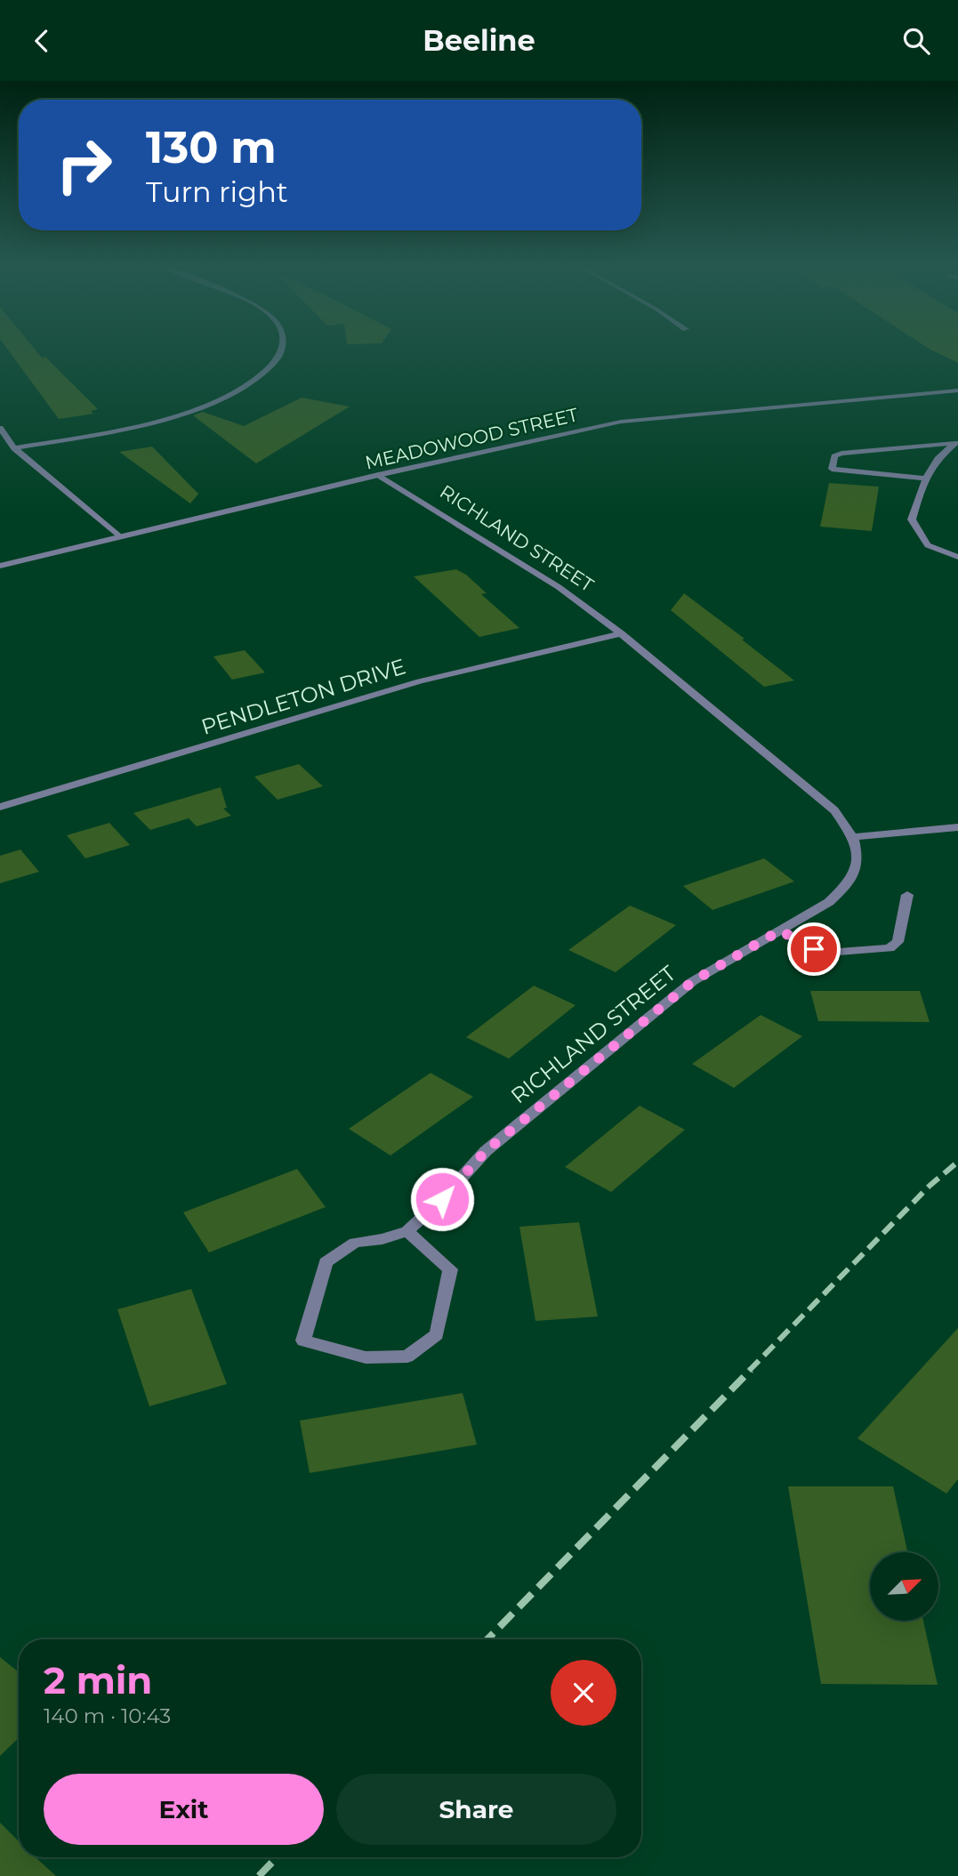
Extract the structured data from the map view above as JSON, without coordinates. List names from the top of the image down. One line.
{"streets":{"street":["MEADOWOOD STREET","RICHLAND STREET","PENDLETON DRIVE"]},"crossings":[["MEADOWOOD STREET","RICHLAND STREET"],["RICHLAND STREET","PENDLETON DRIVE"]],"north":"top right","page":{"header":"Beeline","turn":["130 m","Turn right"],"heading":["2 min","140 m · 10:43"],"buttons":["Exit","Share"]}}
